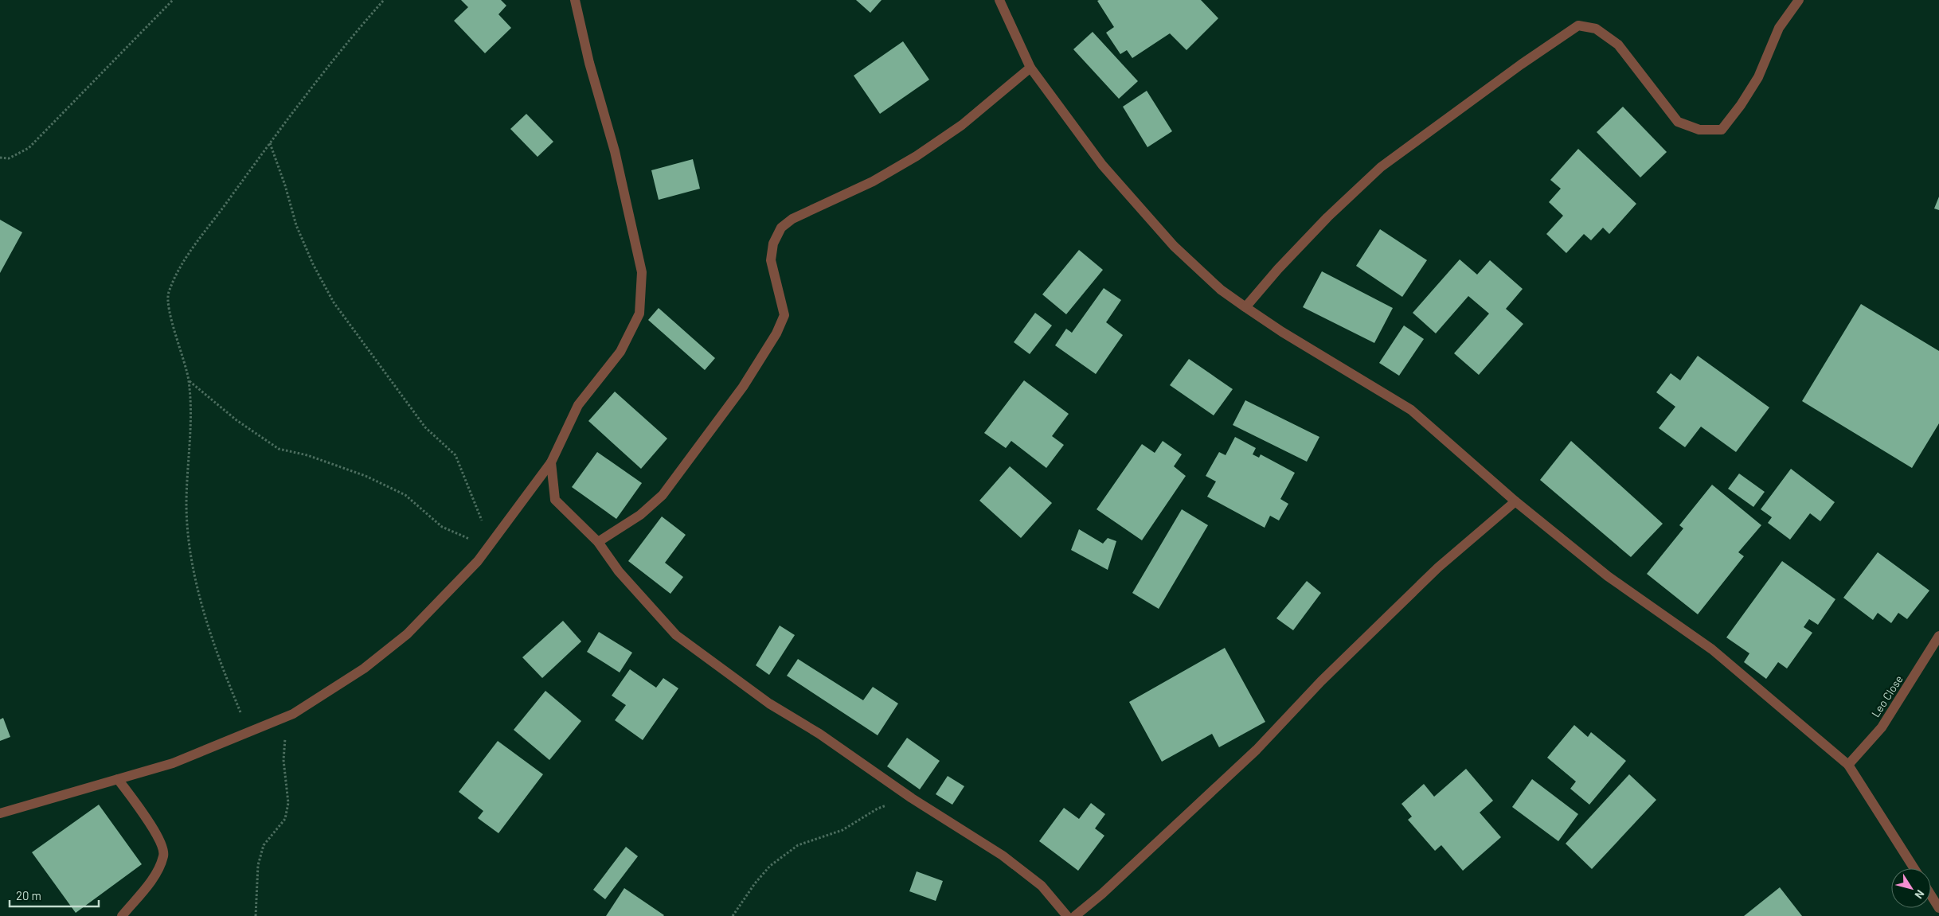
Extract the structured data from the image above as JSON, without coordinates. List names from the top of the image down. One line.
{"streets":{"street":["Leo Close"]},"scale_bar":"20 m","north":"bottom right"}
